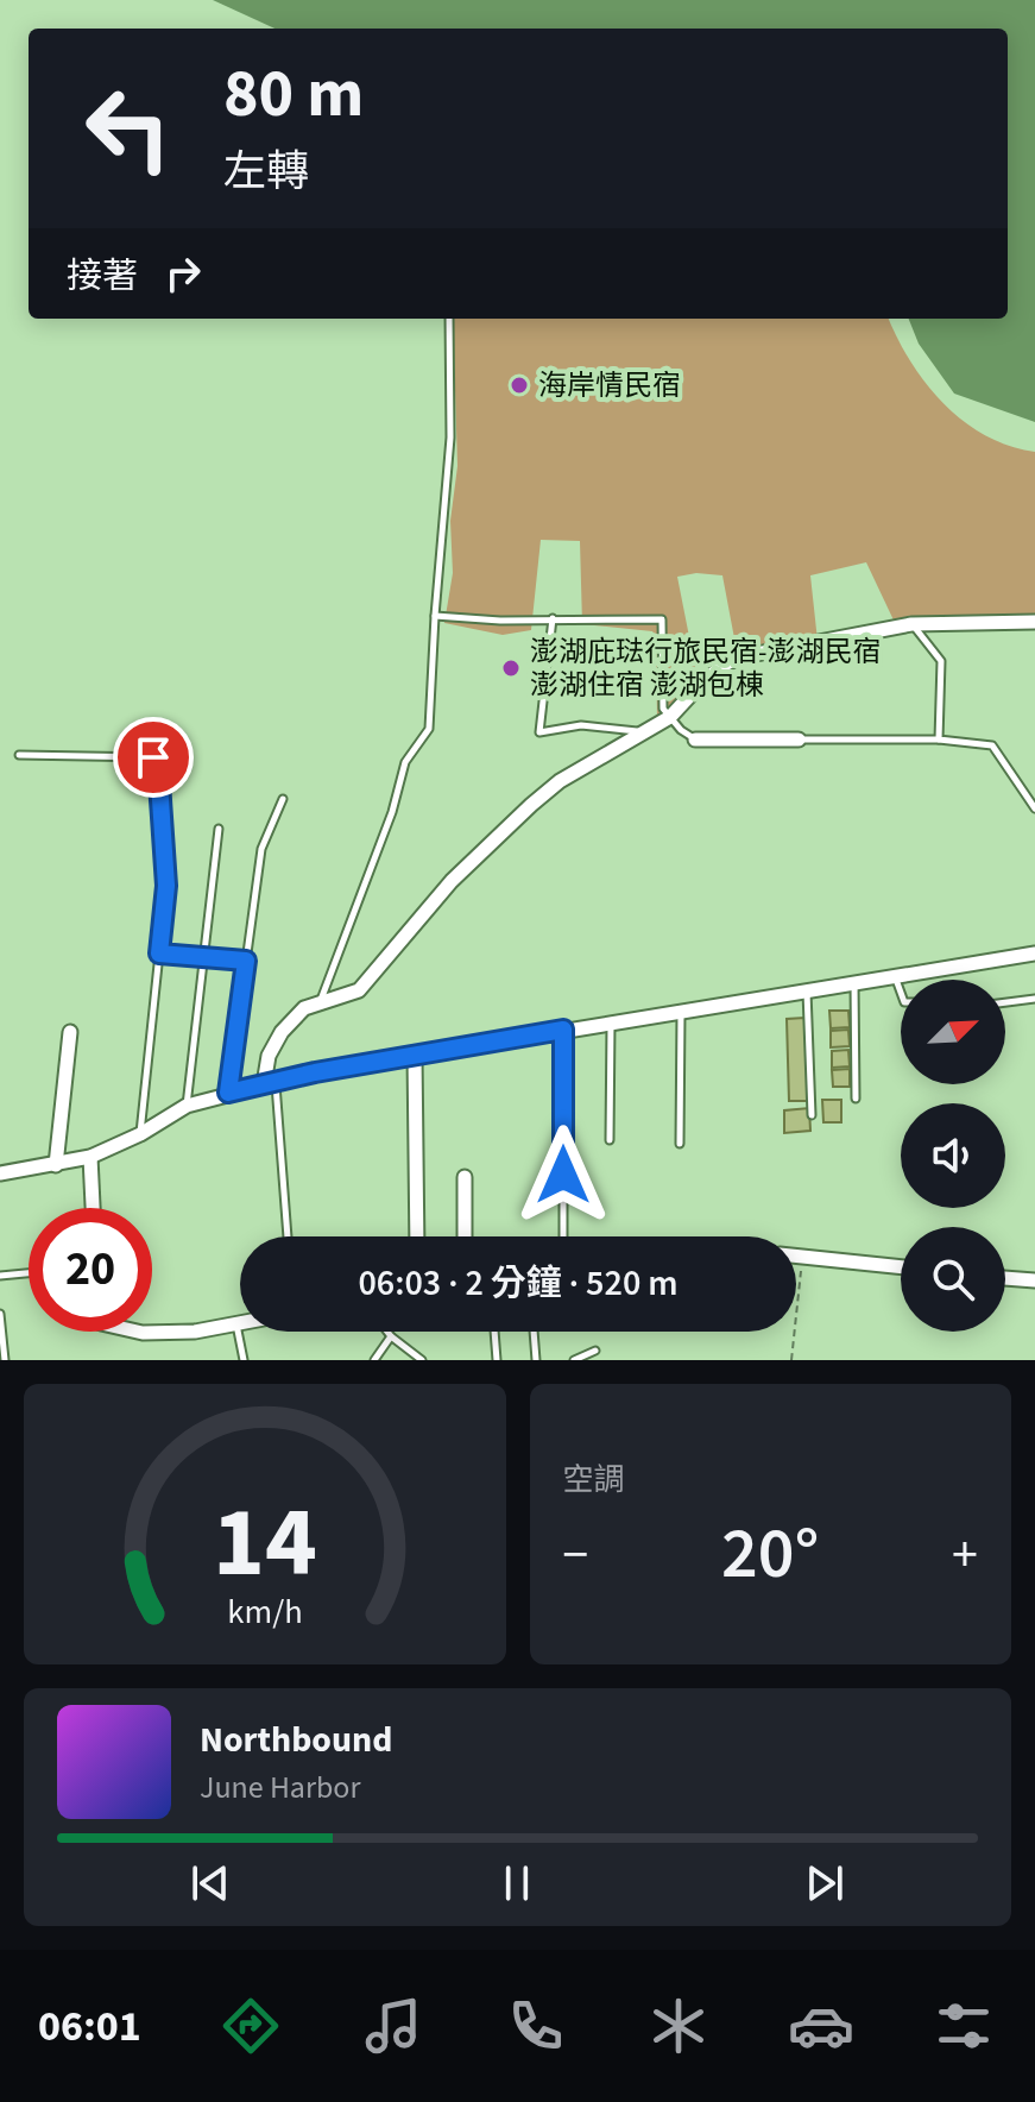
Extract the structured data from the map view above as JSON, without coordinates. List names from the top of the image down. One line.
{"places":["海岸情民宿","澎湖庇琺行旅民宿-澎湖民宿 澎湖住宿 澎湖包棟"],"north":"top right","page":{"turn":["80 m","左轉"],"then":"接著","limit":"20","trip":"06:03 · 2 分鐘 · 520 m","tile":"空調","heat":["−","20°","+"],"song":["Northbound","June Harbor"],"tabs":"06:01","gauge":["14","km/h"]}}
